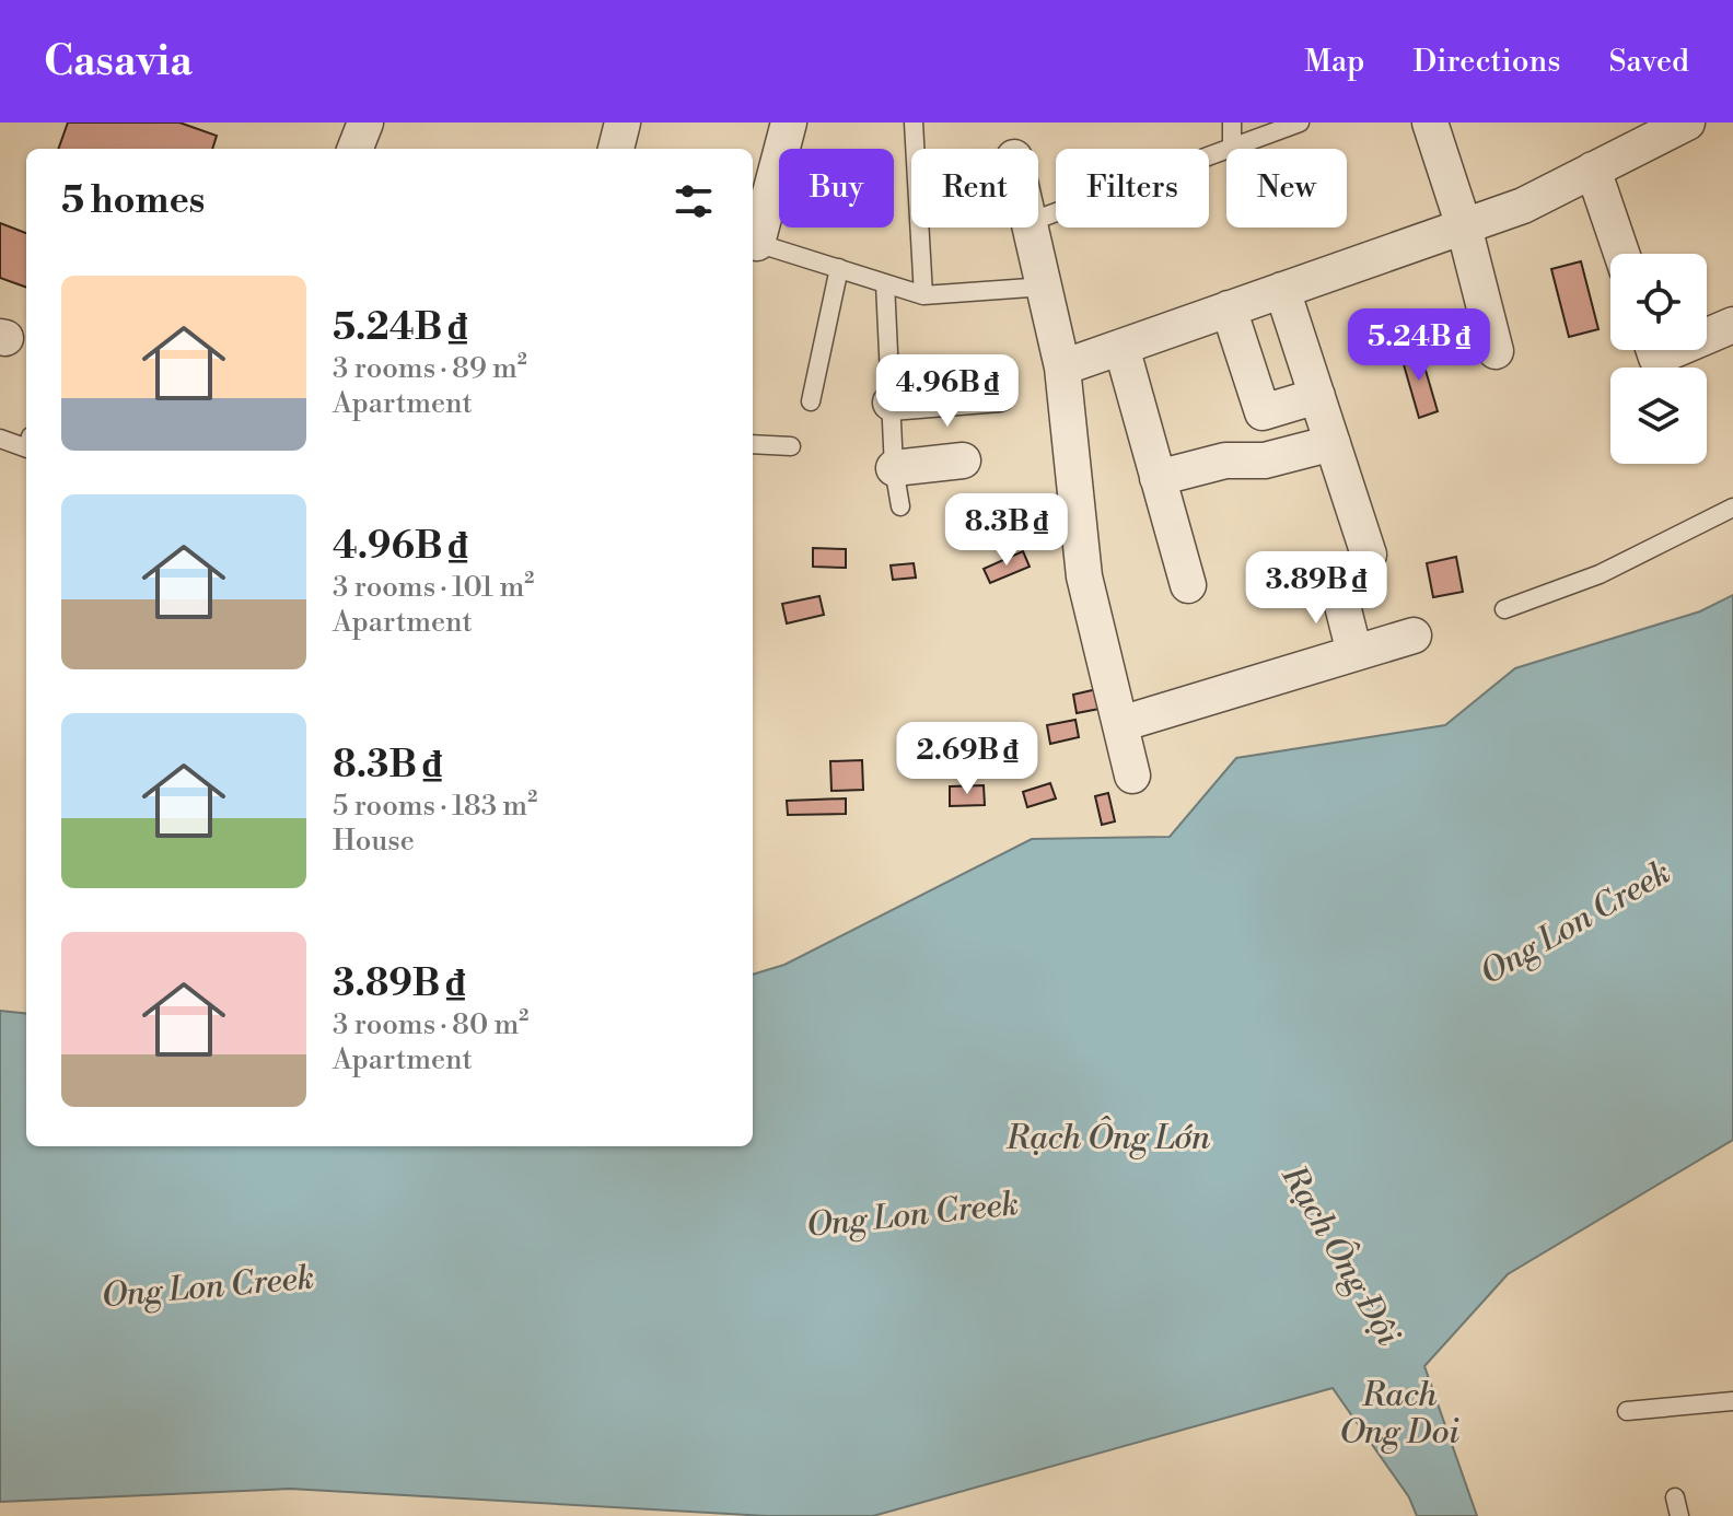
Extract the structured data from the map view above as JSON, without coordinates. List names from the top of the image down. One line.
{"water":["Ong Lon Creek","Rạch Ông Lớn","Rạch Ông Đội","Rach Ong Doi"],"page":{"header":"Casavia","nav":["Map","Directions","Saved"],"chip":["Buy","Rent","Filters","New"],"heading":"5 homes","list":[{"name":"5.24B ₫","note":"3 rooms · 89 m² · Apartment"},{"name":"4.96B ₫","note":"3 rooms · 101 m² · Apartment"},{"name":"8.3B ₫","note":"5 rooms · 183 m² · House"},{"name":"3.89B ₫","note":"3 rooms · 80 m² · Apartment"}],"price":["5.24B ₫","4.96B ₫","8.3B ₫","3.89B ₫","2.69B ₫"]}}
